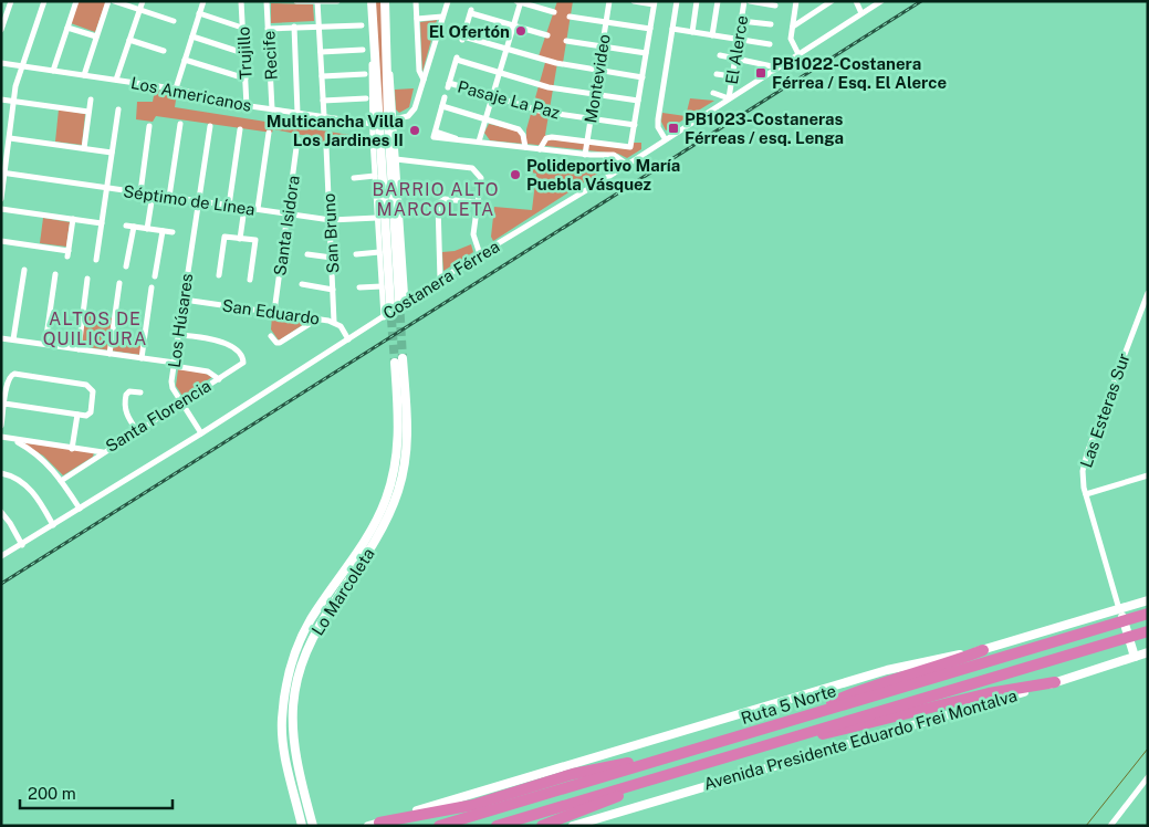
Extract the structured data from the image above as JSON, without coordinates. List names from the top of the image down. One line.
{"streets":{"highway":["Ruta 5 Norte"],"main road":["Las Esteras Sur","Lo Marcoleta","Avenida Presidente Eduardo Frei Montalva"],"street":["El Alerce","Trujillo","Recife","Montevideo","Los Americanos","Pasaje La Paz","Séptimo de Línea","Santa Isidora","San Bruno","Costanera Férrea","San Eduardo","Los Húsares","Santa Florencia"]},"crossings":[["El Alerce","Costanera Férrea"],["Trujillo","Los Americanos"],["Recife","Los Americanos"],["Montevideo","Pasaje La Paz"],["Séptimo de Línea","Santa Isidora"],["Séptimo de Línea","San Bruno"],["Séptimo de Línea","Los Húsares"],["Santa Isidora","San Eduardo"],["San Bruno","San Eduardo"],["Costanera Férrea","San Eduardo"],["Costanera Férrea","Los Húsares"],["San Eduardo","Los Húsares"],["Los Húsares","Santa Florencia"],["Las Esteras Sur","Avenida Presidente Eduardo Frei Montalva"]],"districts":["BARRIO ALTO MARCOLETA","ALTOS DE QUILICURA"],"places":{"other":["El Ofertón","Multicancha Villa Los Jardines II","Polideportivo María Puebla Vásquez"],"transit":["PB1022-Costanera Férrea / Esq. El Alerce","PB1023-Costaneras Férreas / esq. Lenga"]},"scale_bar":"200 m"}
